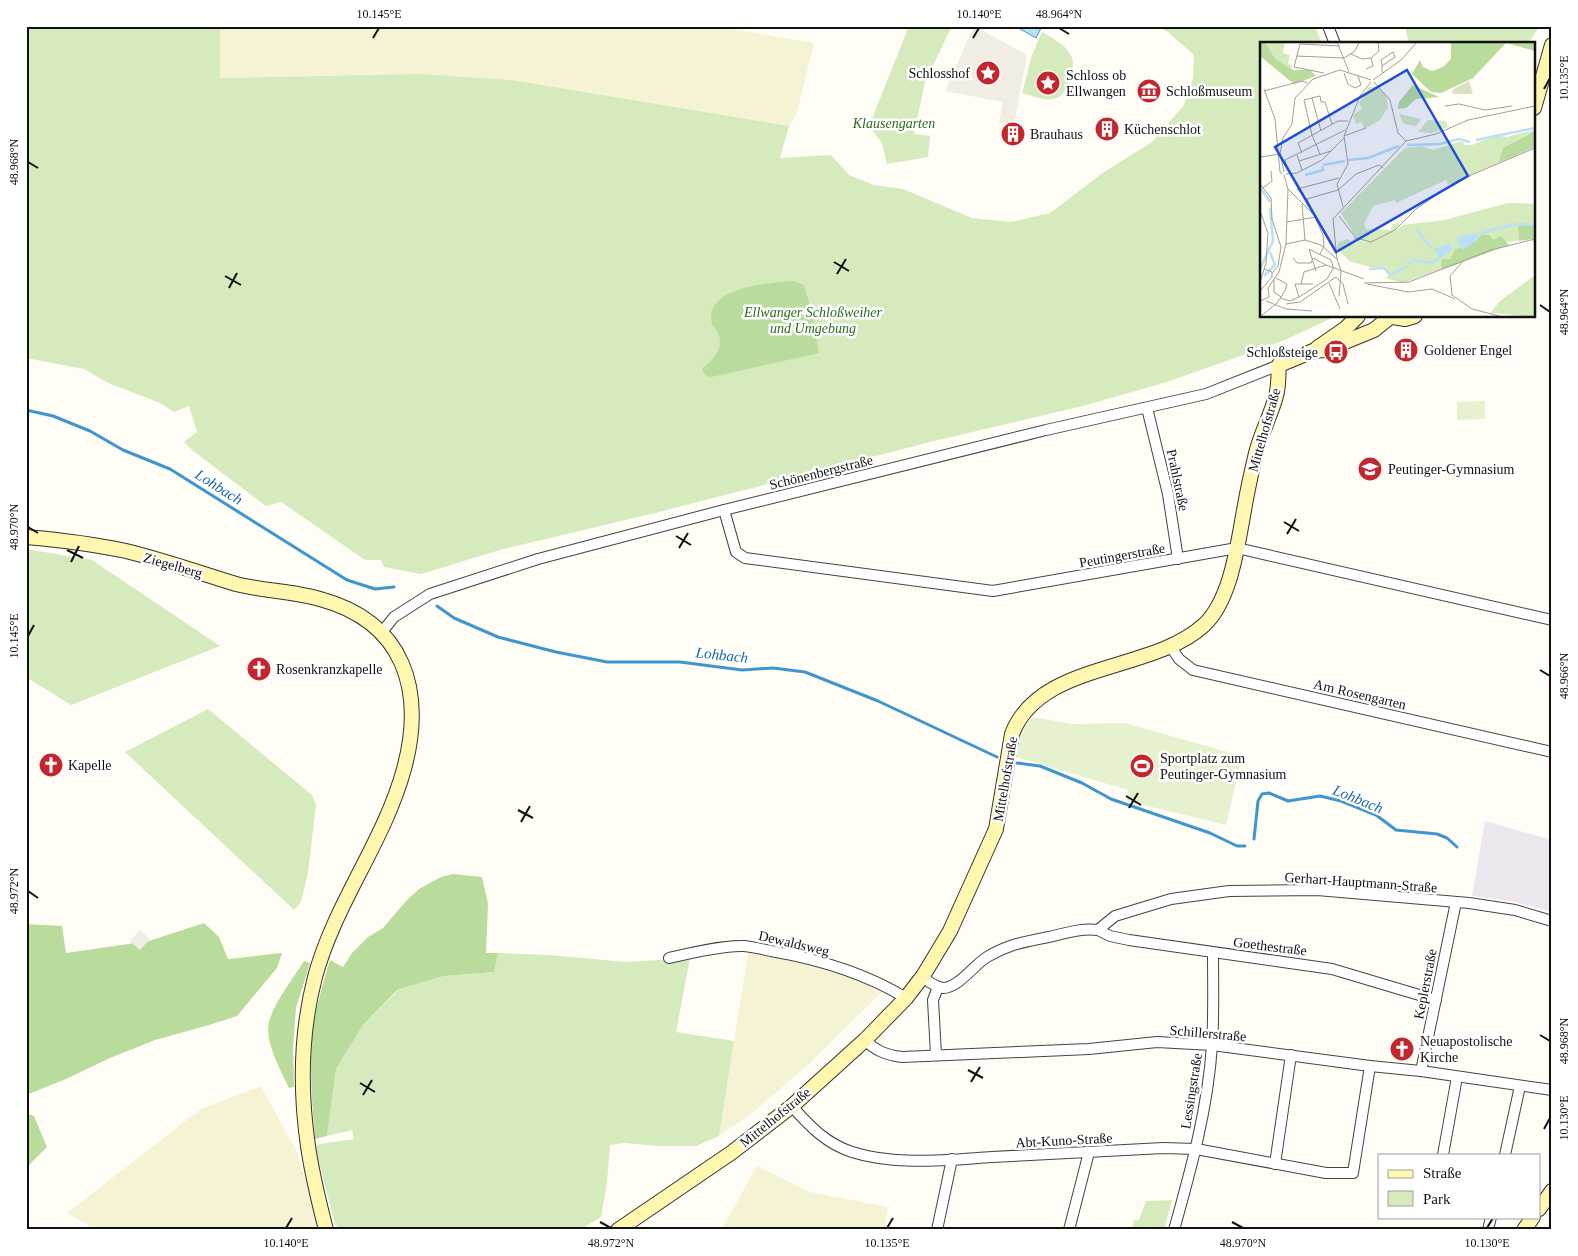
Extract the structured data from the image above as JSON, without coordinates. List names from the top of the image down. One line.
{"streets":{"street":["Mittelhofstraße","Schönenbergstraße","Prahlstraße","Peutingerstraße","Ziegelberg","Am Rosengarten","Gerhart-Hauptmann-Straße","Dewaldsweg","Goethestraße","Keplerstraße","Schillerstraße","Lessingstraße","Abt-Kuno-Straße"]},"crossings":[["Mittelhofstraße","Schönenbergstraße"],["Mittelhofstraße","Peutingerstraße"],["Mittelhofstraße","Am Rosengarten"],["Mittelhofstraße","Dewaldsweg"],["Mittelhofstraße","Schillerstraße"],["Mittelhofstraße","Abt-Kuno-Straße"],["Schönenbergstraße","Prahlstraße"],["Schönenbergstraße","Peutingerstraße"],["Schönenbergstraße","Ziegelberg"],["Prahlstraße","Peutingerstraße"],["Gerhart-Hauptmann-Straße","Goethestraße"],["Gerhart-Hauptmann-Straße","Keplerstraße"],["Goethestraße","Keplerstraße"],["Goethestraße","Lessingstraße"],["Keplerstraße","Schillerstraße"],["Schillerstraße","Lessingstraße"],["Schillerstraße","Abt-Kuno-Straße"],["Lessingstraße","Abt-Kuno-Straße"]],"water":["Lohbach"],"parks":["Klausengarten","Ellwanger Schloßweiher und Umgebung"],"places":{"place":["Schlosshof","Schloss ob Ellwangen"],"museum":["Schloßmuseum"],"building":["Küchenschlot","Brauhaus","Goldener Engel"],"bus stop":["Schloßsteige"],"school or university":["Peutinger-Gymnasium"],"church":["Rosenkranzkapelle","Kapelle","Neuapostolische Kirche"],"sports":["Sportplatz zum Peutinger-Gymnasium"]},"legend":["Straße","Park"],"coordinates":["10.145°E","10.140°E","48.964°N","10.135°E","48.968°N","48.970°N","48.966°N","48.972°N","10.130°E"]}
